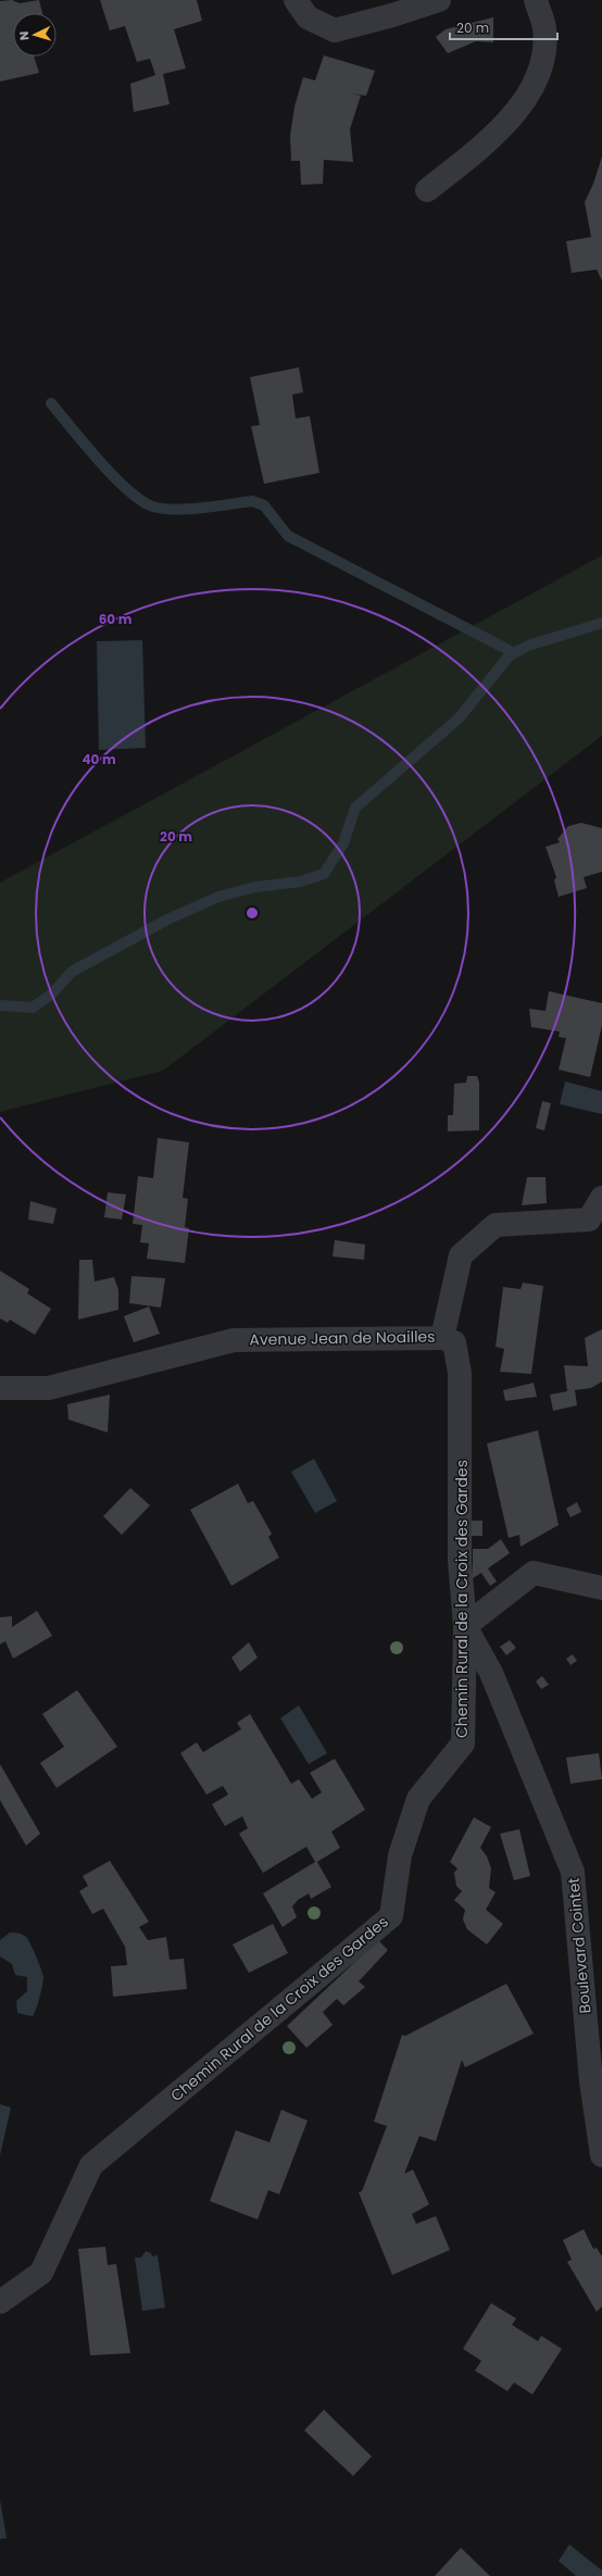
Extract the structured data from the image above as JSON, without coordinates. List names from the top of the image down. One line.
{"streets":{"street":["Avenue Jean de Noailles","Chemin Rural de la Croix des Gardes","Boulevard Cointet"]},"crossings":[["Avenue Jean de Noailles","Chemin Rural de la Croix des Gardes"],["Chemin Rural de la Croix des Gardes","Boulevard Cointet"]],"scale_bar":"20 m","north":"left","rings":["60 m","40 m","20 m"]}
